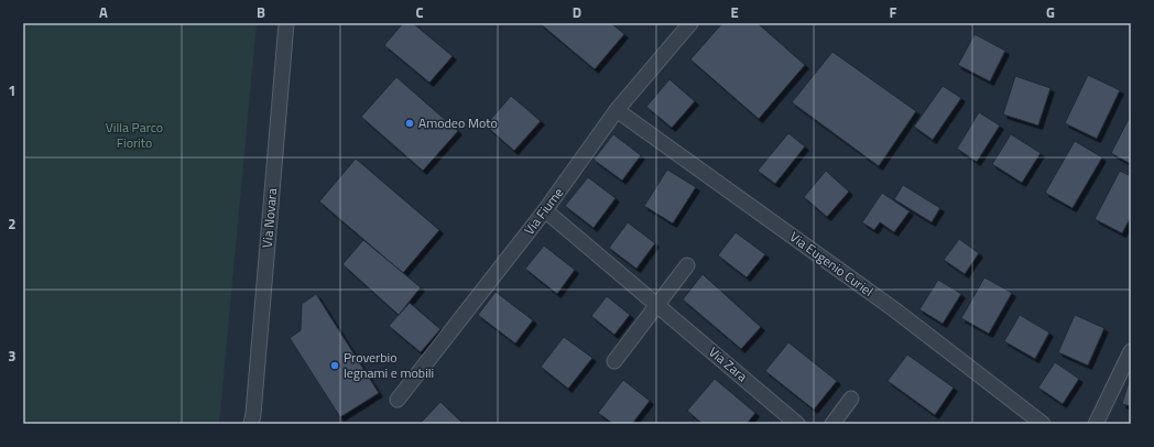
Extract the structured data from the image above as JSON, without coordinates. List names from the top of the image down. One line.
{"streets":{"street":["Via Fiume","Via Novara","Via Eugenio Curiel","Via Zara"]},"crossings":[["Via Fiume","Via Eugenio Curiel"],["Via Fiume","Via Zara"]],"parks":["Villa Parco Fiorito"],"places":["Amodeo Moto","Proverbio legnami e mobili"],"grid":{"columns":["A","B","C","D","E","F","G"],"rows":["1","2","3"]}}
